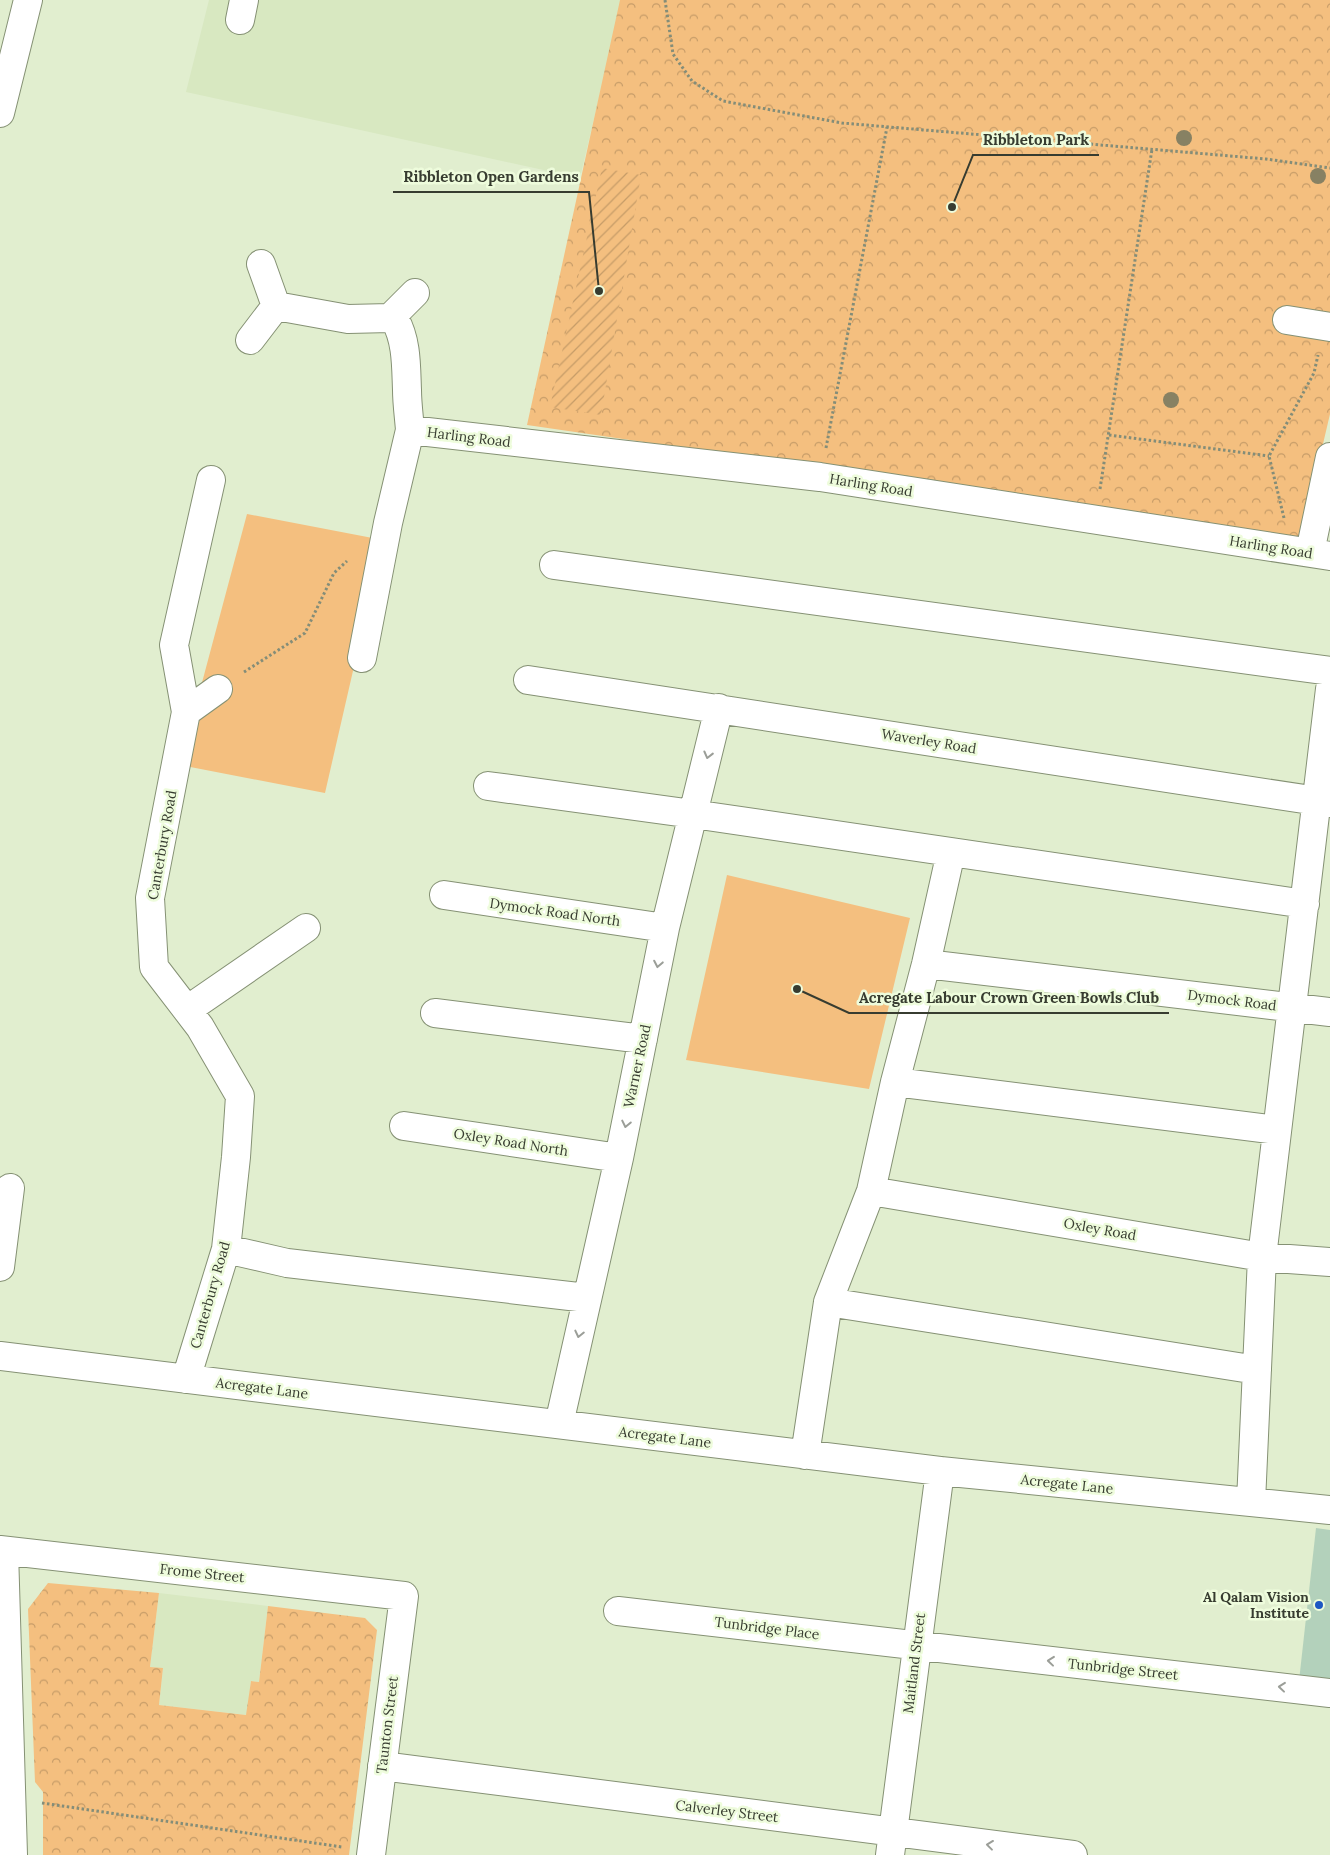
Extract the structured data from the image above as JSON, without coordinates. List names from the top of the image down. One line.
{"streets":{"street":["Harling Road","Waverley Road","Canterbury Road","Dymock Road North","Dymock Road","Warner Road","Oxley Road North","Oxley Road","Acregate Lane","Frome Street","Tunbridge Place","Maitland Street","Tunbridge Street","Taunton Street","Calverley Street"]},"crossings":[["Waverley Road","Warner Road"],["Canterbury Road","Acregate Lane"],["Dymock Road North","Warner Road"],["Warner Road","Oxley Road North"],["Warner Road","Acregate Lane"],["Acregate Lane","Maitland Street"],["Frome Street","Taunton Street"],["Tunbridge Place","Maitland Street"],["Tunbridge Place","Tunbridge Street"],["Maitland Street","Tunbridge Street"],["Maitland Street","Calverley Street"],["Taunton Street","Calverley Street"]],"one_way":["Warner Road","Tunbridge Street"],"places":["Ribbleton Park","Ribbleton Open Gardens","Acregate Labour Crown Green Bowls Club","Al Qalam Vision Institute"]}
